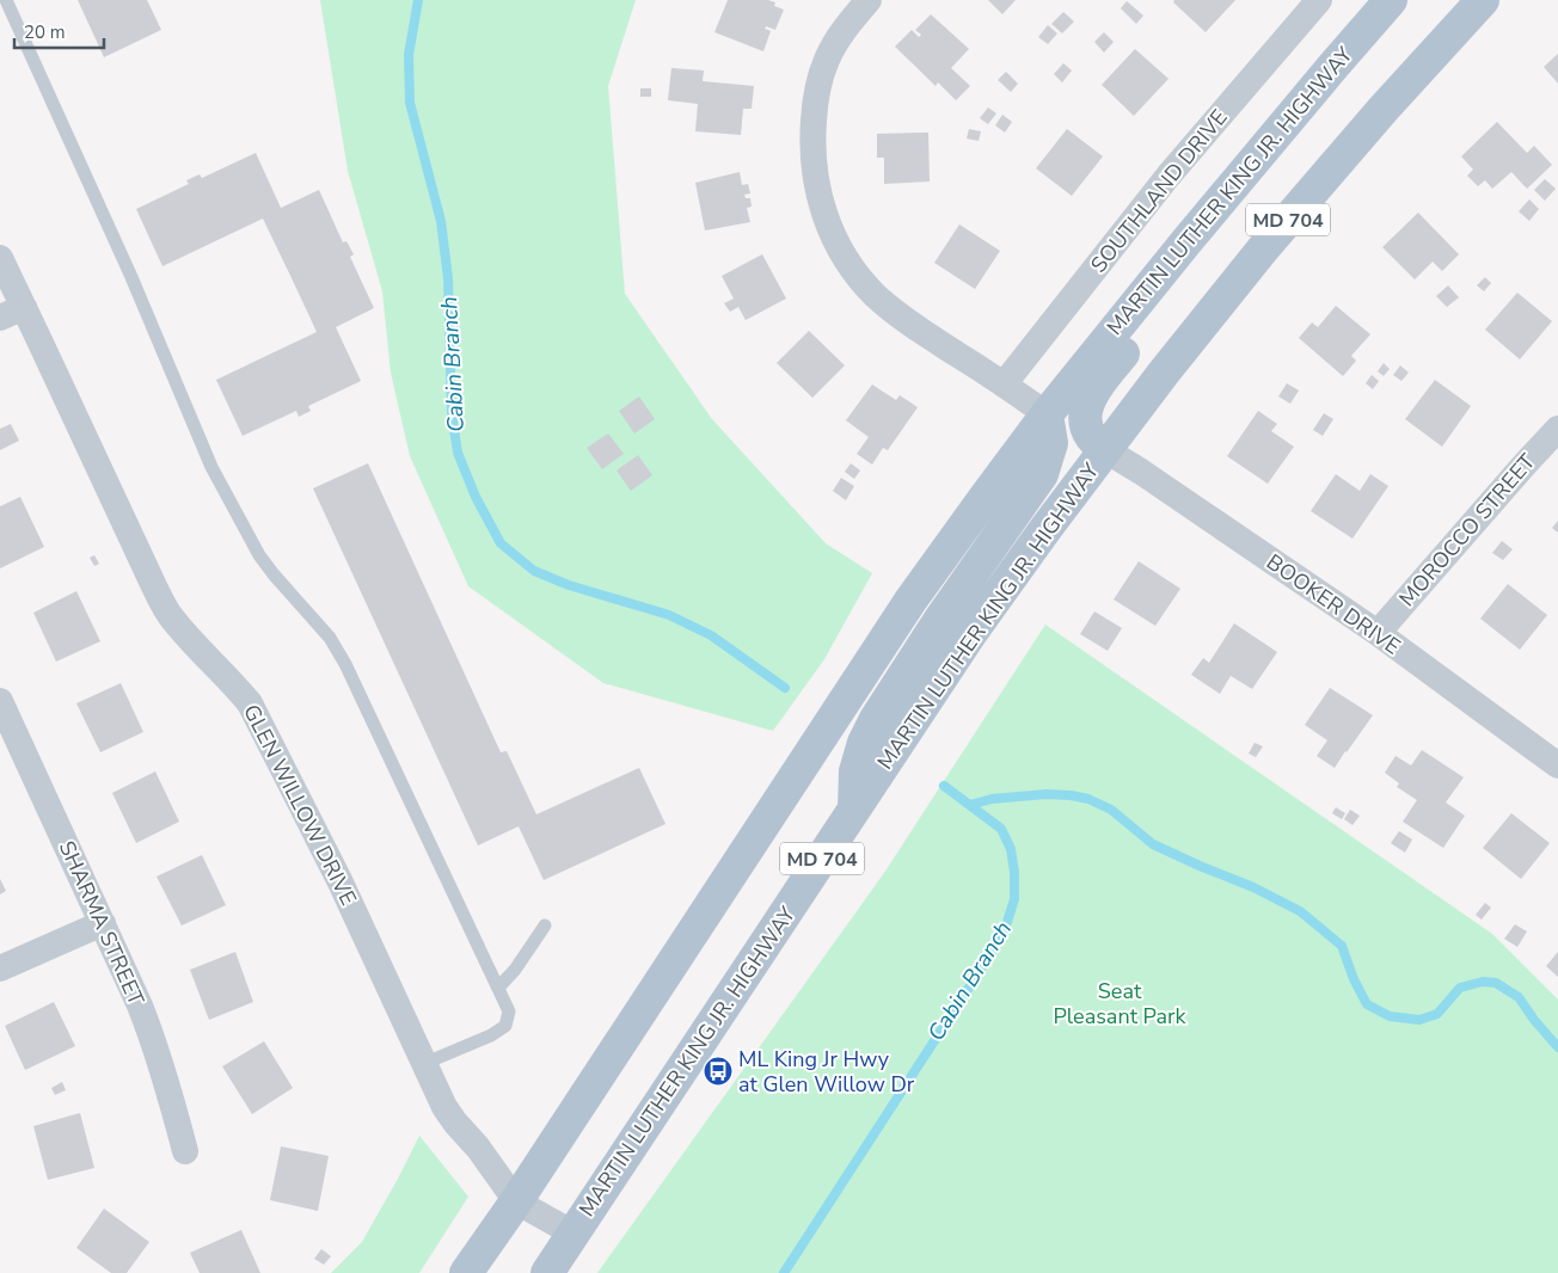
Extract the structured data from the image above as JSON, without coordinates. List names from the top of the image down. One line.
{"streets":{"main road":["MARTIN LUTHER KING JR. HIGHWAY","MD 704"],"street":["SOUTHLAND DRIVE","MOROCCO STREET","BOOKER DRIVE","GLEN WILLOW DRIVE","SHARMA STREET"]},"crossings":[["MARTIN LUTHER KING JR. HIGHWAY","BOOKER DRIVE"],["MARTIN LUTHER KING JR. HIGHWAY","GLEN WILLOW DRIVE"],["MOROCCO STREET","BOOKER DRIVE"]],"water":["Cabin Branch"],"parks":["Seat Pleasant Park"],"places":{"bus stop":["ML King Jr Hwy at Glen Willow Dr"]},"scale_bar":"20 m"}
